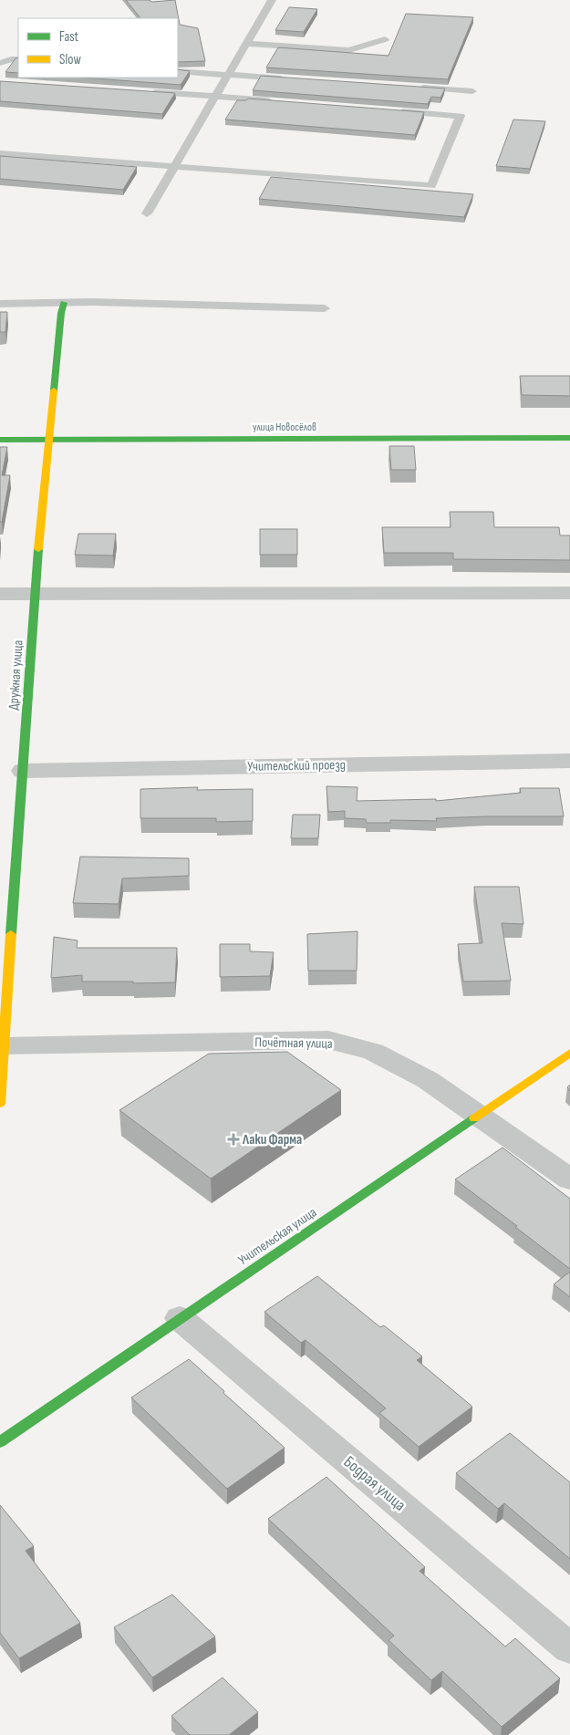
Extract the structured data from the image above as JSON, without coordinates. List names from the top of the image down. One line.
{"streets":{"street":["улица Новосёлов","Дружная улица","Учительский проезд","Почётная улица","Учительская улица","Бодрая улица"]},"crossings":[["улица Новосёлов","Дружная улица"],["Дружная улица","Учительский проезд"],["Дружная улица","Почётная улица"],["Почётная улица","Учительская улица"],["Учительская улица","Бодрая улица"]],"places":{"health":["Лаки Фарма"]},"legend":["Fast","Slow"]}
